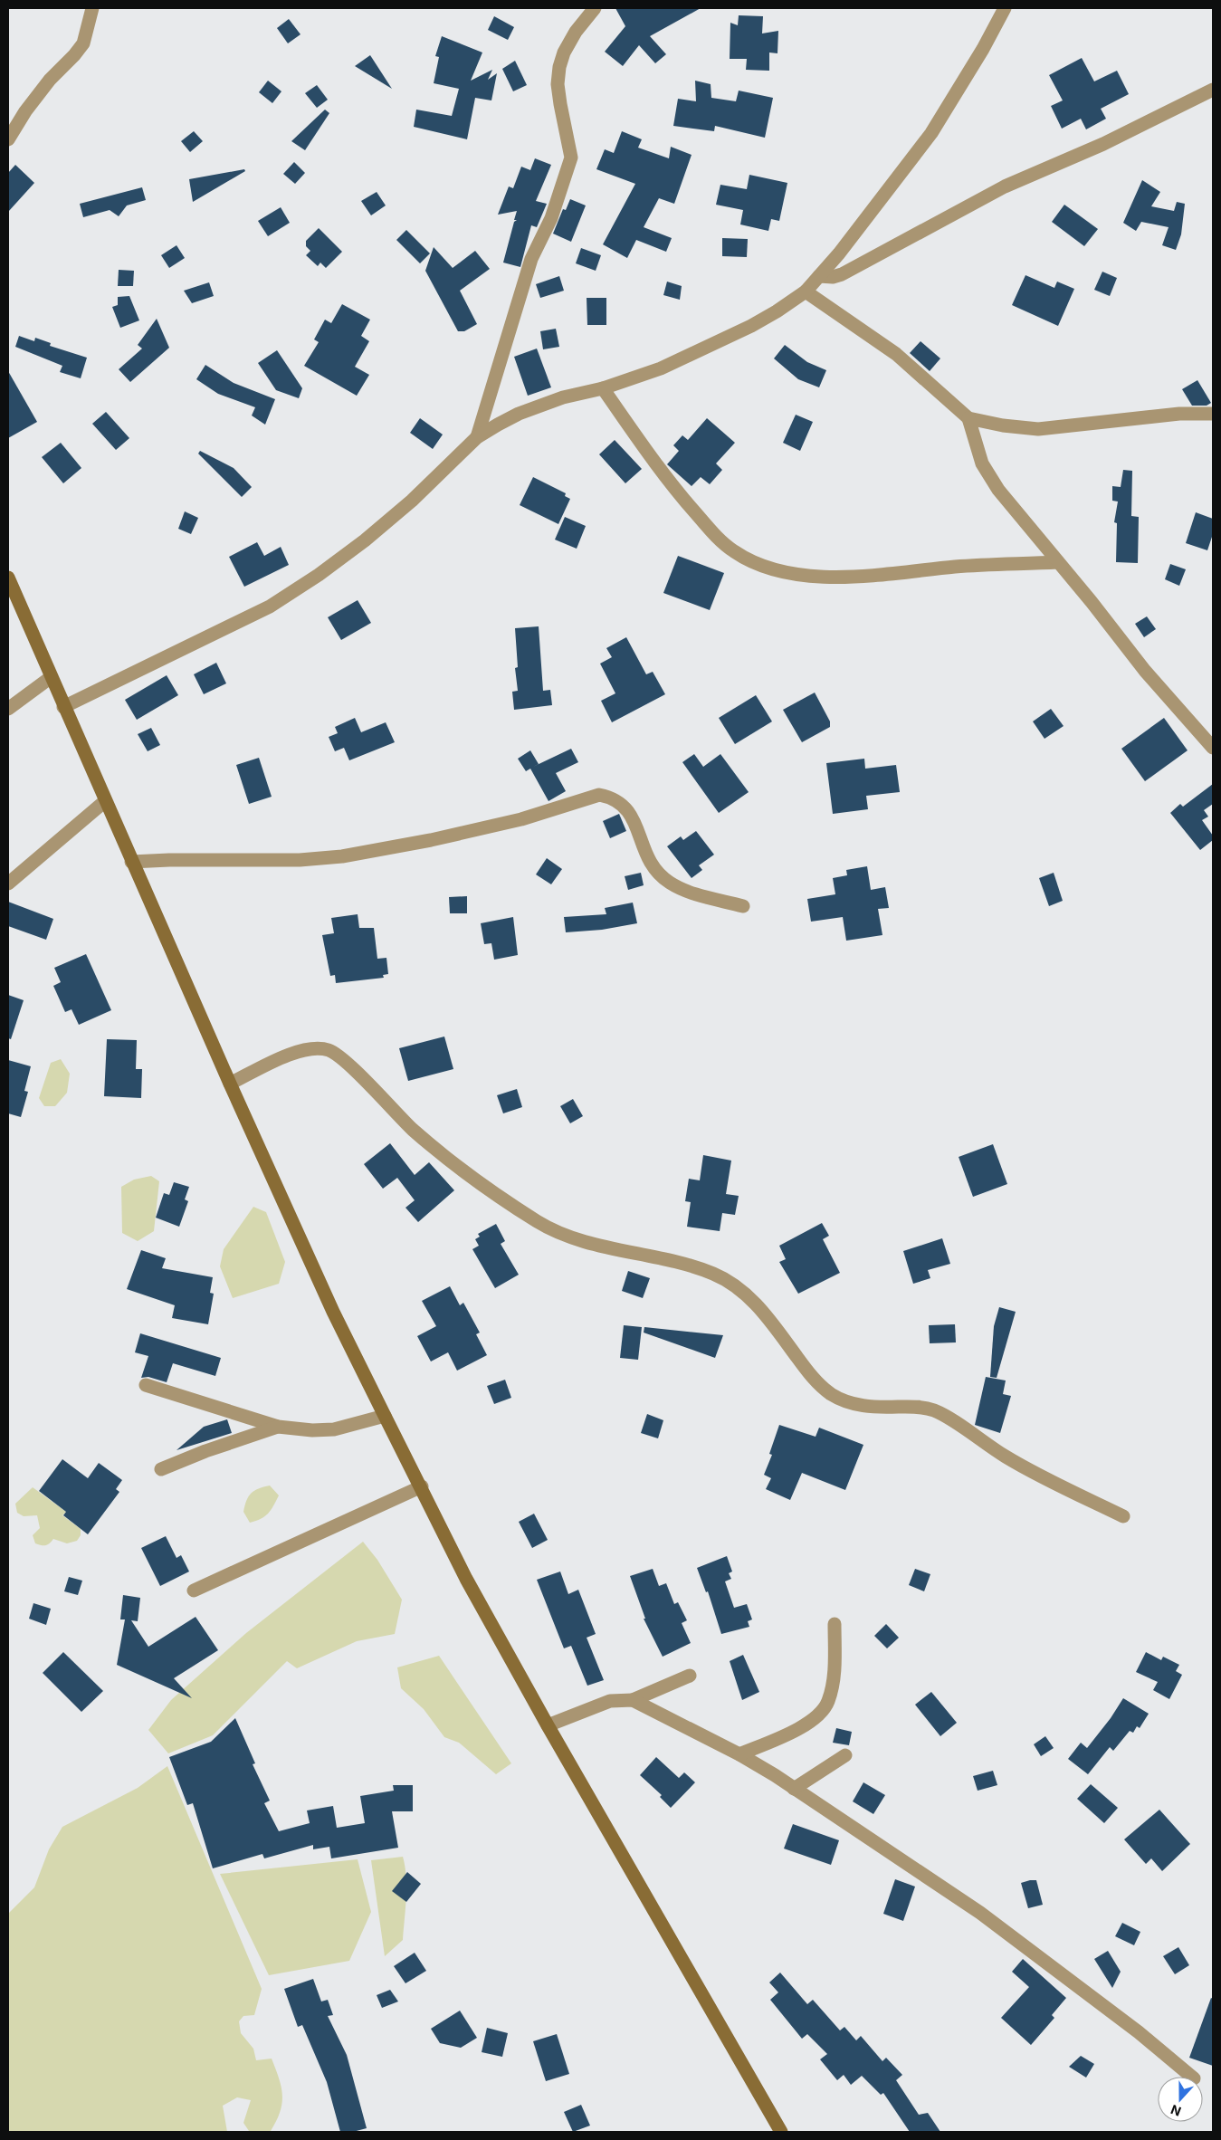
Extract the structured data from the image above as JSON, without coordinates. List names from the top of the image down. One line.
{"north":"bottom"}
